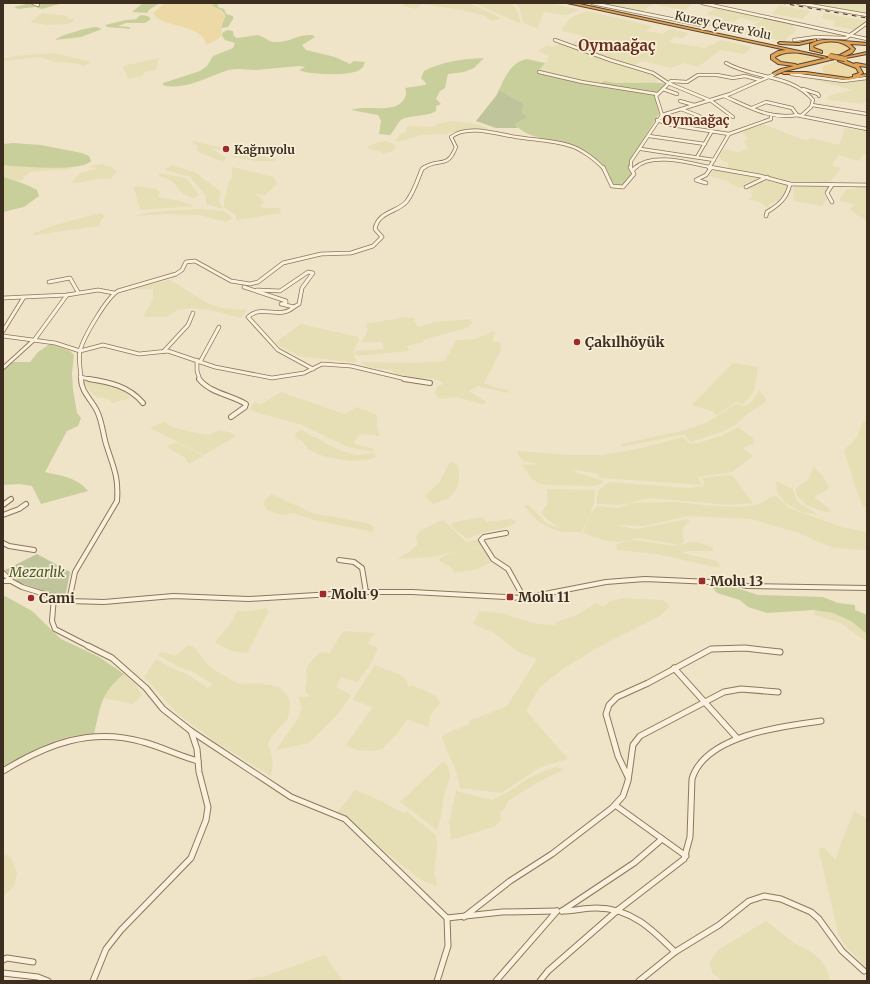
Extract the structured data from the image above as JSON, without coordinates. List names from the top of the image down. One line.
{"streets":{"highway":["Kuzey Çevre Yolu"]},"districts":["Oymaağaç","Oymaağaç"],"parks":["Mezarlık"],"places":{"other":["Kağnıyolu","Çakılhöyük","Cami"],"transit":["Molu 13","Molu 9","Molu 11"]}}
